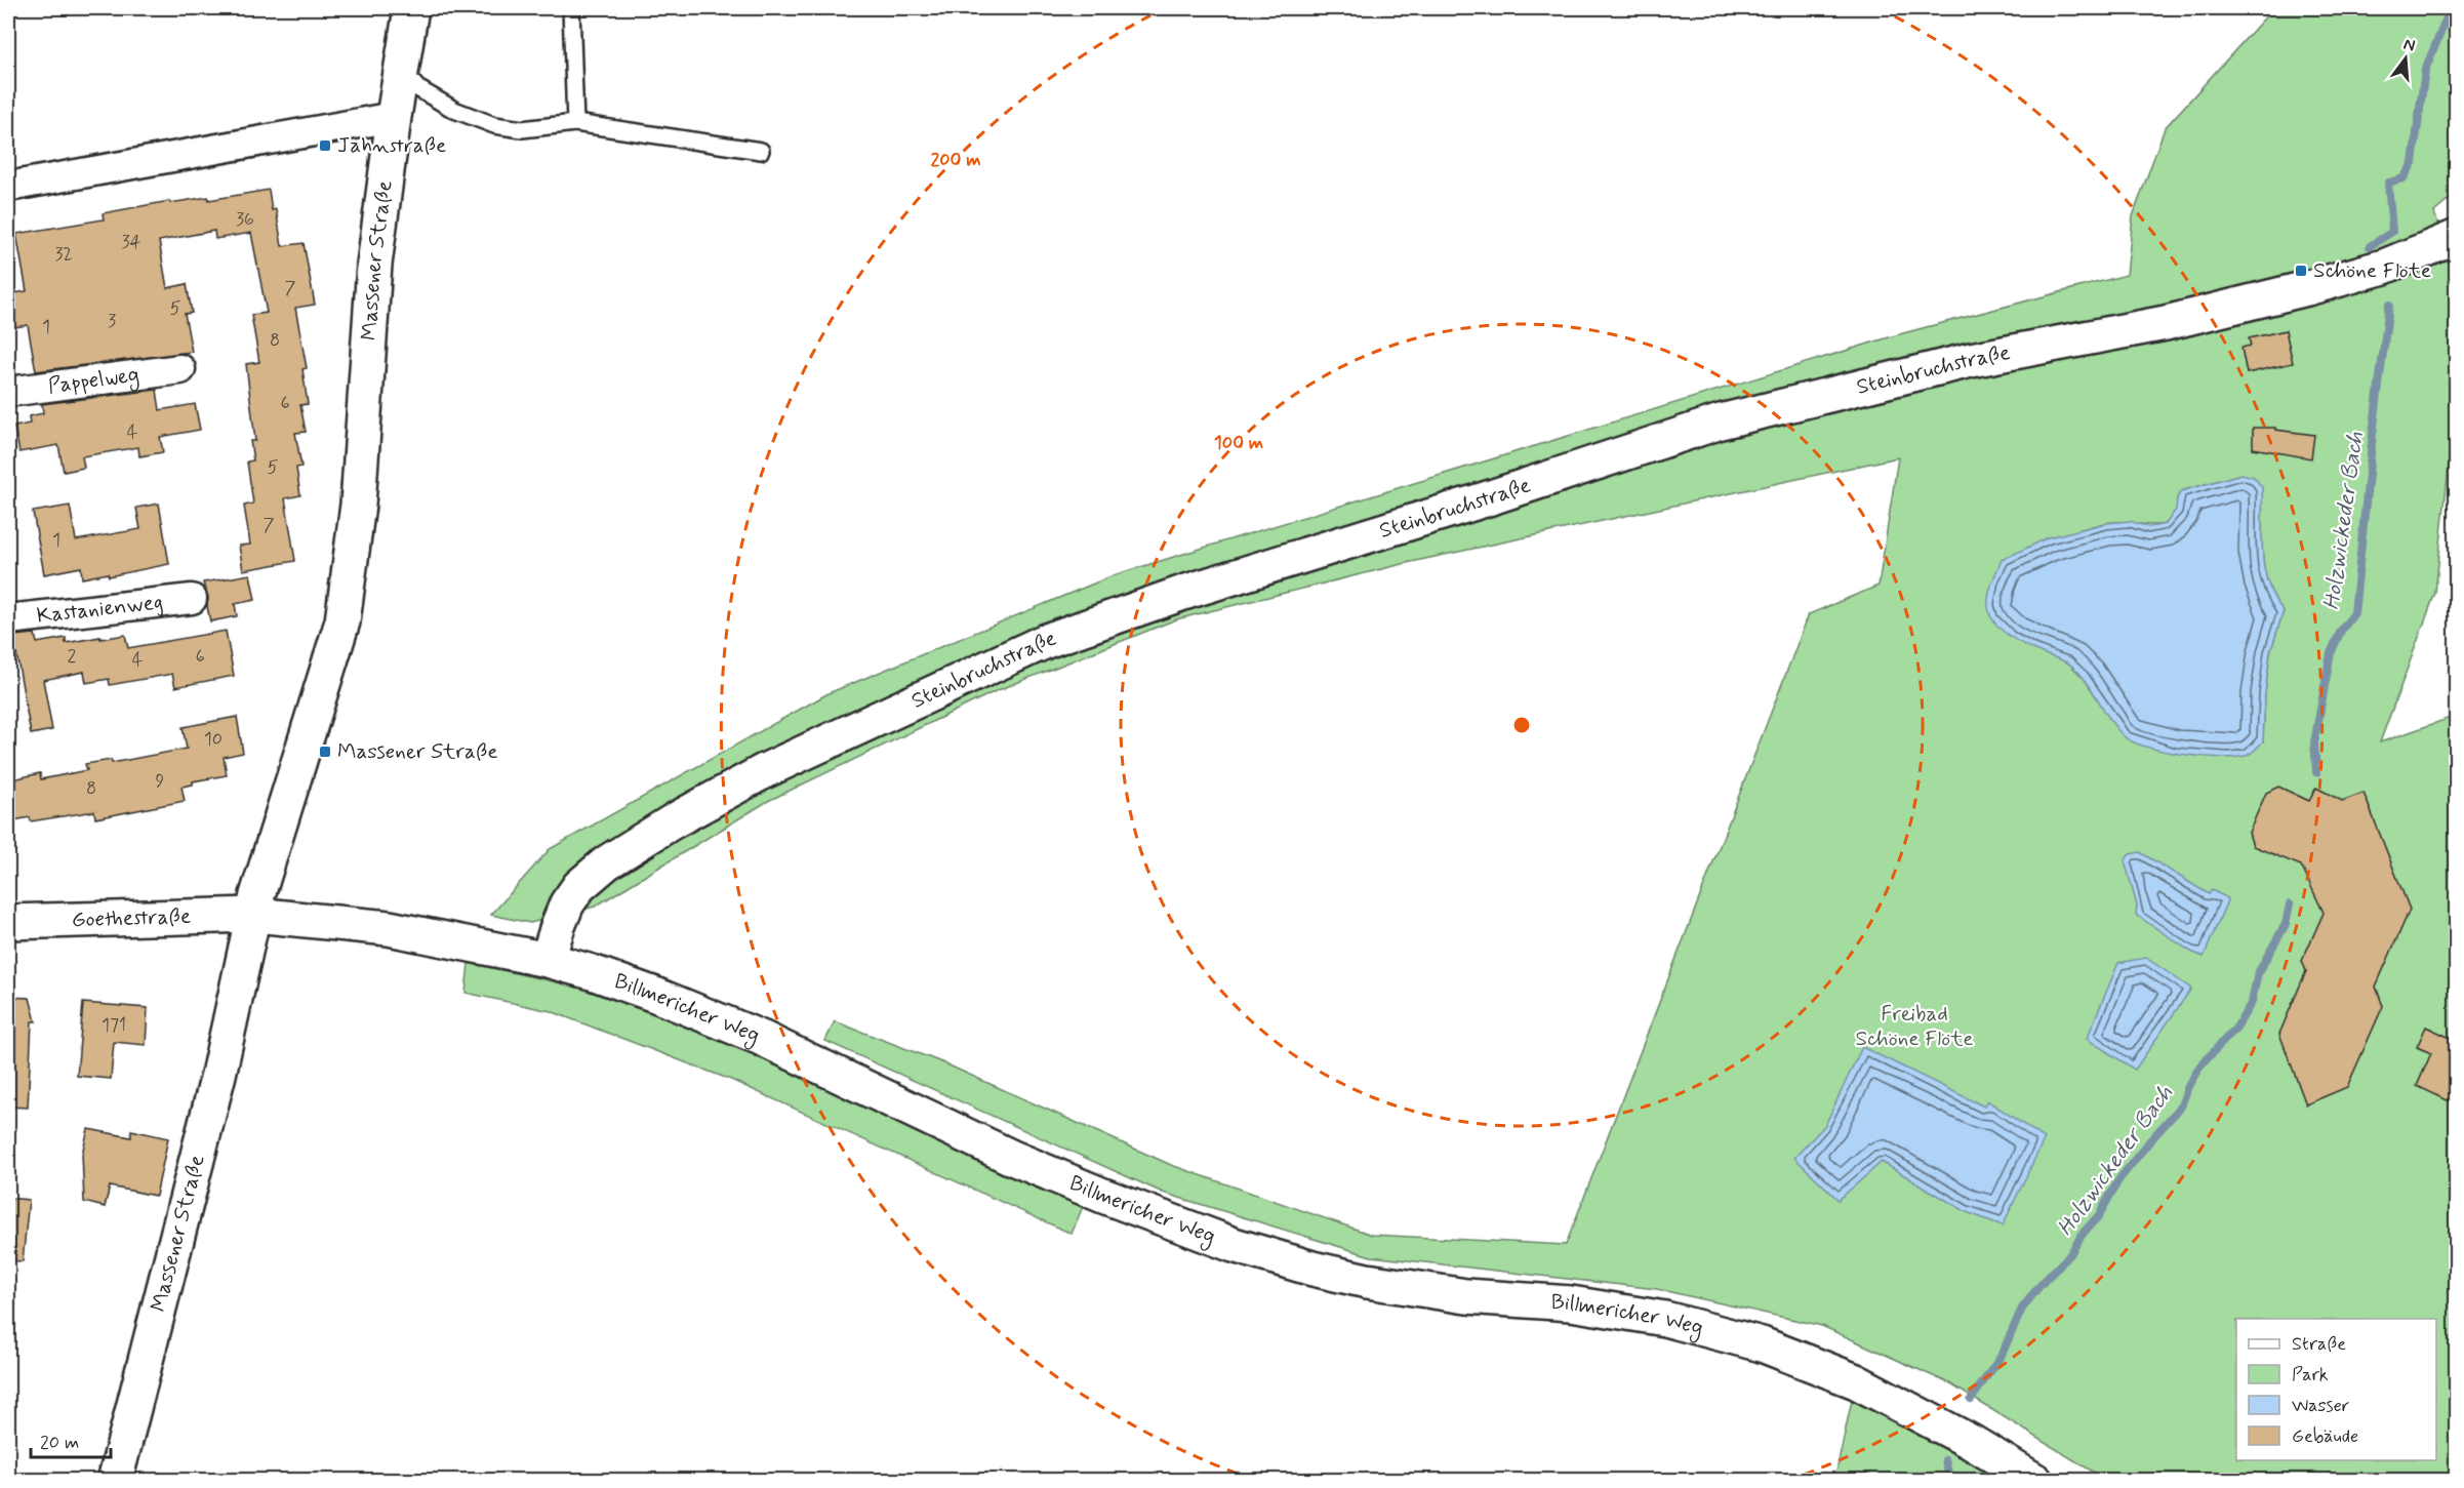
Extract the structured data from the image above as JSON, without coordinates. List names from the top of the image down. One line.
{"streets":{"street":["Massener Straße","Steinbruchstraße","Pappelweg","Kastanienweg","Goethestraße","Billmericher Weg"]},"crossings":[["Massener Straße","Goethestraße"],["Massener Straße","Billmericher Weg"],["Steinbruchstraße","Billmericher Weg"],["Goethestraße","Billmericher Weg"]],"water":["Holzwickeder Bach"],"parks":["Freibad Schöne Flöte"],"places":{"transit":["Jahnstraße","Schöne Flöte","Massener Straße"]},"house_numbers":["36","34","32","7","5","3","1","8","6","4","5","7","1","2","6","4","10","9","8","171"],"legend":["Straße","Park","Wasser","Gebäude"],"scale_bar":"20 m","north":"top","rings":["200 m","100 m"]}
